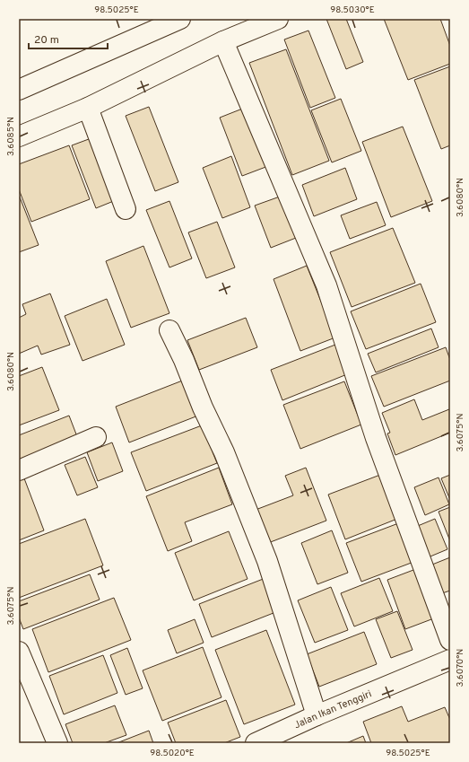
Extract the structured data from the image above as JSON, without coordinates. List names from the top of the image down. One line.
{"streets":{"street":["Jalan Ikan Tenggiri"]},"scale_bar":"20 m","coordinates":["98.5025°E","98.5030°E","3.6085°N","3.6080°N","3.6075°N","3.6070°N","98.5020°E"]}
